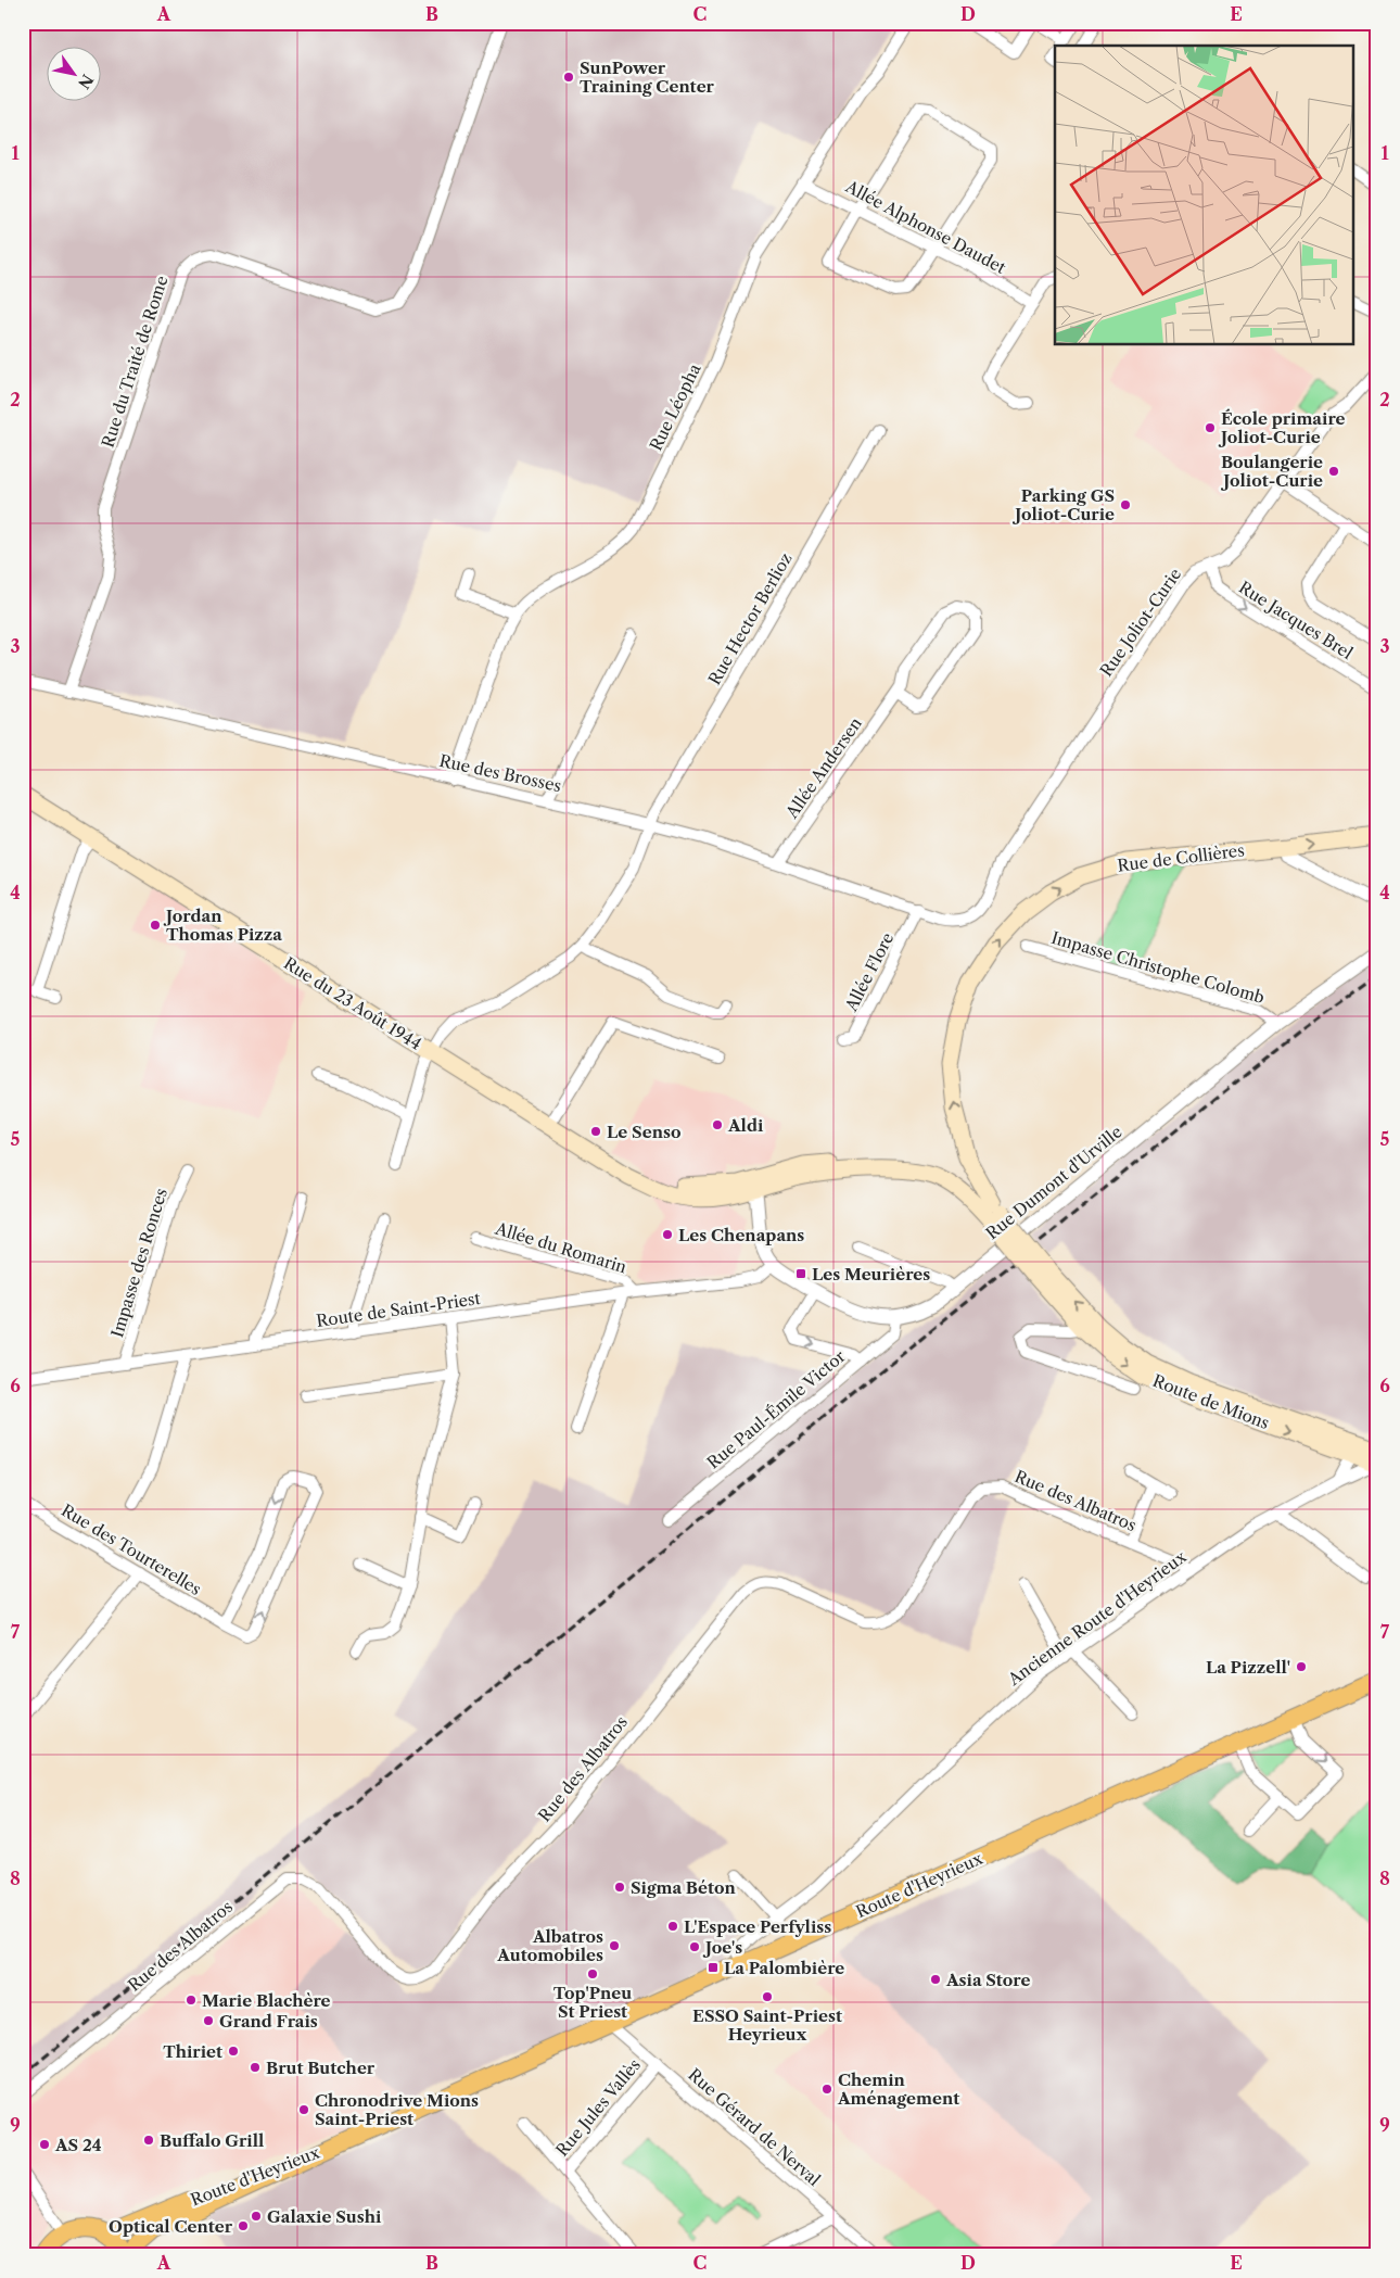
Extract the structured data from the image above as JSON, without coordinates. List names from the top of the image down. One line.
{"streets":{"main road":["Rue de Collières","Rue du 23 Août 1944","Route de Mions","Route d'Heyrieux"],"street":["Allée Alphonse Daudet","Rue du Traité de Rome","Rue Léopha","Rue Hector Berlioz","Rue Jacques Brel","Rue Joliot-Curie","Allée Andersen","Rue des Brosses","Impasse Christophe Colomb","Allée Flore","Rue Dumont d'Urville","Allée du Romarin","Impasse des Ronces","Route de Saint-Priest","Rue Paul-Émile Victor","Rue des Albatros","Rue des Tourterelles","Ancienne Route d'Heyrieux","Rue Jules Vallès","Rue Gérard de Nerval"]},"crossings":[["Allée Alphonse Daudet","Rue Léopha"],["Rue du Traité de Rome","Rue des Brosses"],["Rue Léopha","Rue des Brosses"],["Rue Hector Berlioz","Rue des Brosses"],["Rue Hector Berlioz","Rue du 23 Août 1944"],["Rue Jacques Brel","Rue Joliot-Curie"],["Rue Joliot-Curie","Rue des Brosses"],["Allée Andersen","Rue des Brosses"],["Rue des Brosses","Allée Flore"],["Rue de Collières","Rue du 23 Août 1944"],["Rue de Collières","Route de Mions"],["Impasse Christophe Colomb","Rue Dumont d'Urville"],["Rue du 23 Août 1944","Route de Mions"],["Rue Dumont d'Urville","Route de Saint-Priest"],["Rue Dumont d'Urville","Rue Paul-Émile Victor"],["Allée du Romarin","Route de Saint-Priest"],["Impasse des Ronces","Route de Saint-Priest"],["Route de Mions","Ancienne Route d'Heyrieux"],["Rue des Albatros","Ancienne Route d'Heyrieux"],["Ancienne Route d'Heyrieux","Route d'Heyrieux"],["Route d'Heyrieux","Rue Gérard de Nerval"],["Rue Jules Vallès","Rue Gérard de Nerval"]],"one_way":["Rue Jacques Brel"],"places":{"other":["SunPower Training Center","École primaire Joliot-Curie","Boulangerie Joliot-Curie","Parking GS Joliot-Curie","Jordan Thomas Pizza","Aldi","Le Senso","Les Chenapans","La Pizzell'","Sigma Béton","L'Espace Perfyliss","Albatros Automobiles","Joe's","Top'Pneu St Priest","Asia Store","ESSO Saint-Priest Heyrieux","Marie Blachère","Grand Frais","Thiriet","Brut Butcher","Chemin Aménagement","Chronodrive Mions Saint-Priest","Buffalo Grill","AS 24","Galaxie Sushi","Optical Center"],"transit":["Les Meurières","La Palombière"]},"north":"bottom right","grid":{"columns":["A","B","C","D","E"],"rows":["1","2","3","4","5","6","7","8","9"]}}
